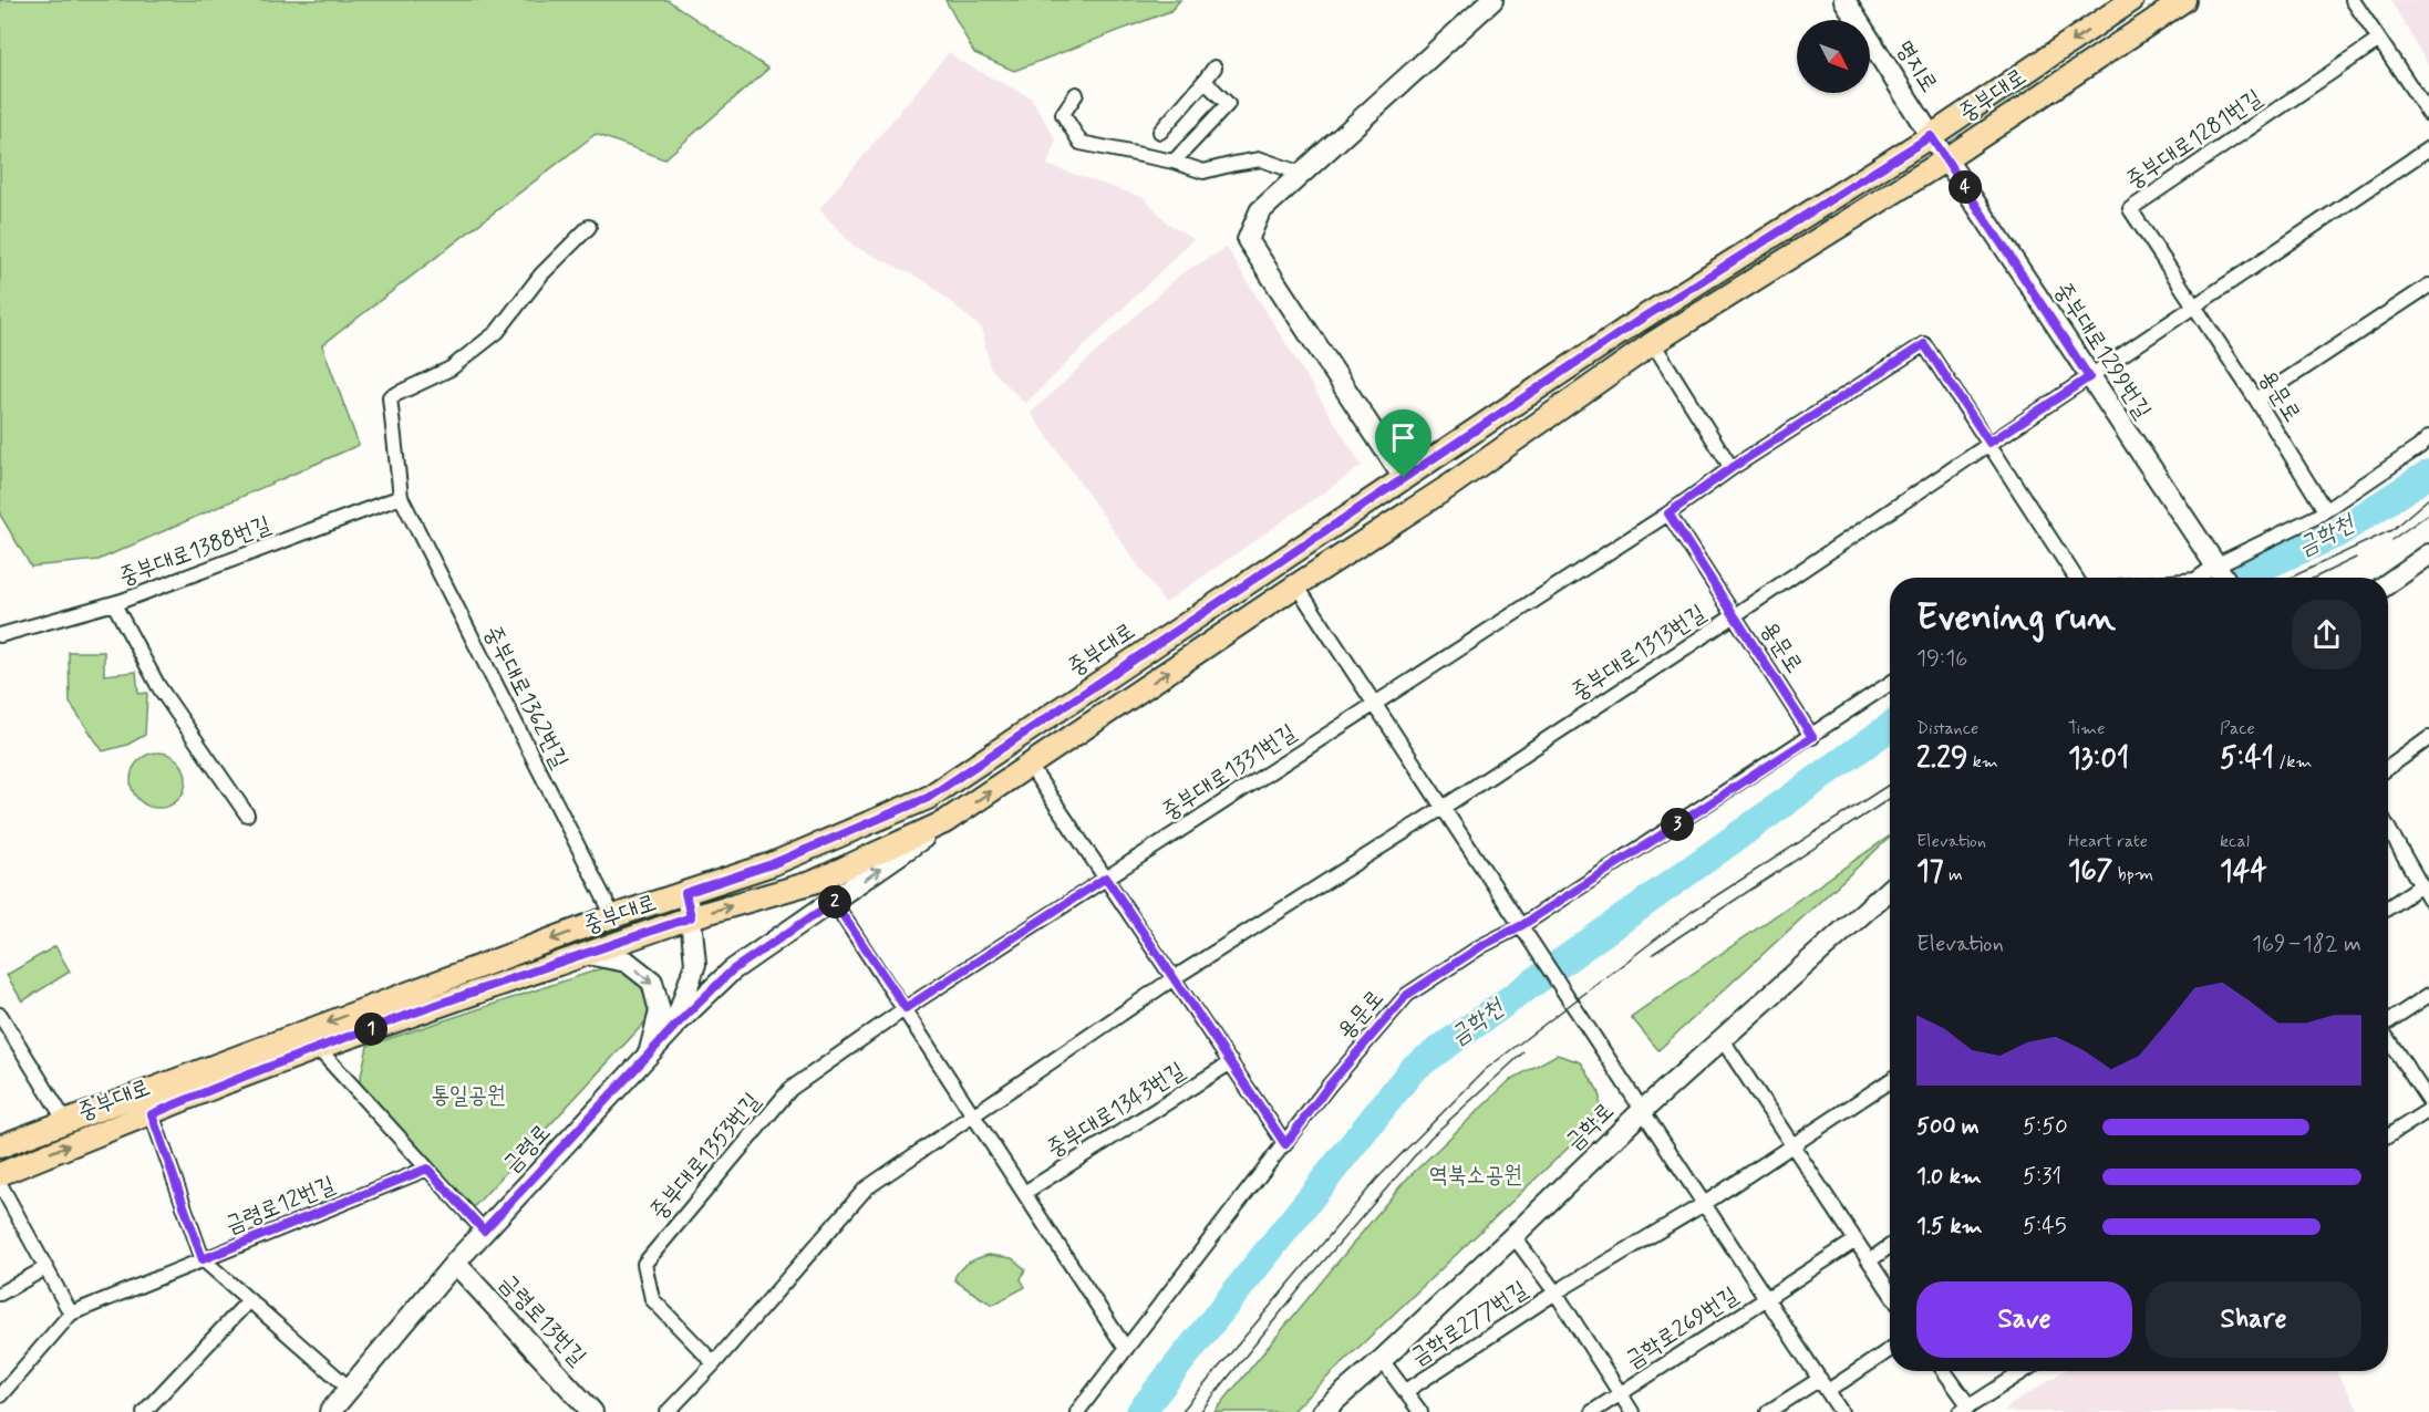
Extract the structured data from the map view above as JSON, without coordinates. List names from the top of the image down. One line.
{"streets":{"main road":["명지로","중부대로","중부대로1299번길","금학로","금령로","금령로13번길"],"street":["중부대로1281번길","용문로","중부대로1388번길","중부대로1313번길","중부대로1362번길","중부대로1331번길","중부대로1343번길","중부대로1353번길","금령로12번길","금학로277번길","금학로269번길"]},"crossings":[["명지로","중부대로"],["명지로","중부대로1299번길"],["중부대로","중부대로1299번길"],["중부대로","중부대로1362번길"],["중부대로","금령로"],["중부대로1281번길","용문로"],["중부대로1299번길","중부대로1313번길"],["용문로","중부대로1313번길"],["용문로","금학로269번길"],["중부대로1388번길","중부대로1362번길"],["금학로","금학로277번길"],["금학로","금학로269번길"],["금령로","금령로13번길"],["금학로277번길","금학로269번길"]],"water":["금학천"],"parks":["통일공원","역북소공원"],"north":"bottom right","page":{"pins":["4","3","2","1"],"heading":["Evening run","19:16"],"stats":[["Distance","2.29 km"],["Time","13:01"],["Pace","5:41 /km"],["Elevation","17 m"],["Heart rate","167 bpm"],["kcal","144"]],"chart":["Elevation","169–182 m"],"list":[{"name":"500 m","note":"5:50"},{"name":"1.0 km","note":"5:31"},{"name":"1.5 km","note":"5:45"}],"buttons":["Save","Share"]}}
